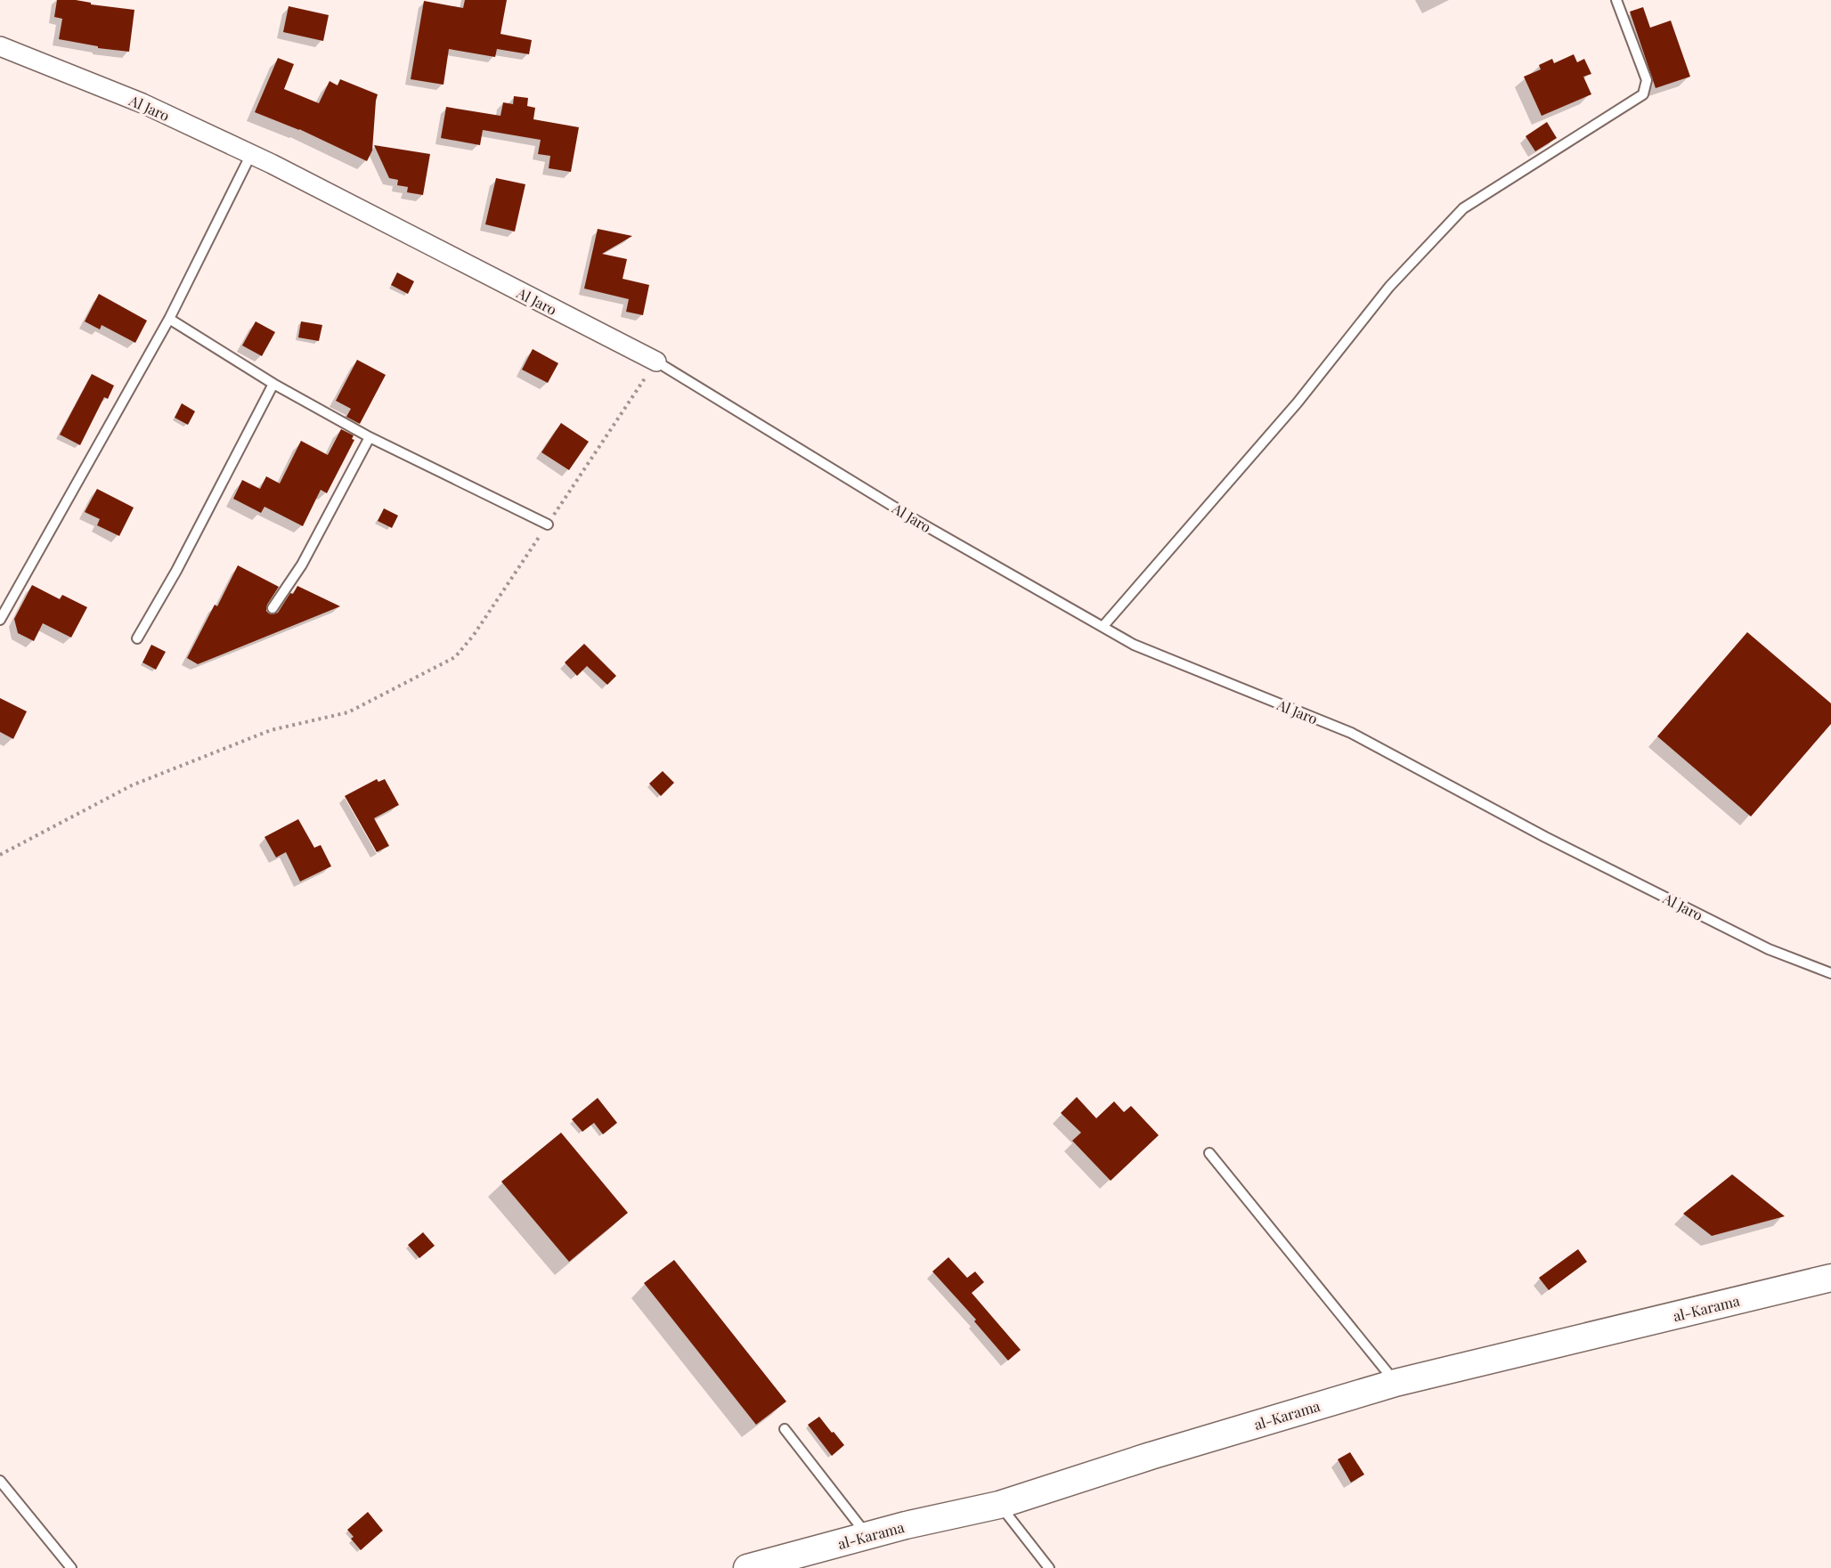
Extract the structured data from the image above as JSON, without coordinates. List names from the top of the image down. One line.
{"streets":{"main road":["al-Karama"],"street":["Al Jaro"]}}
